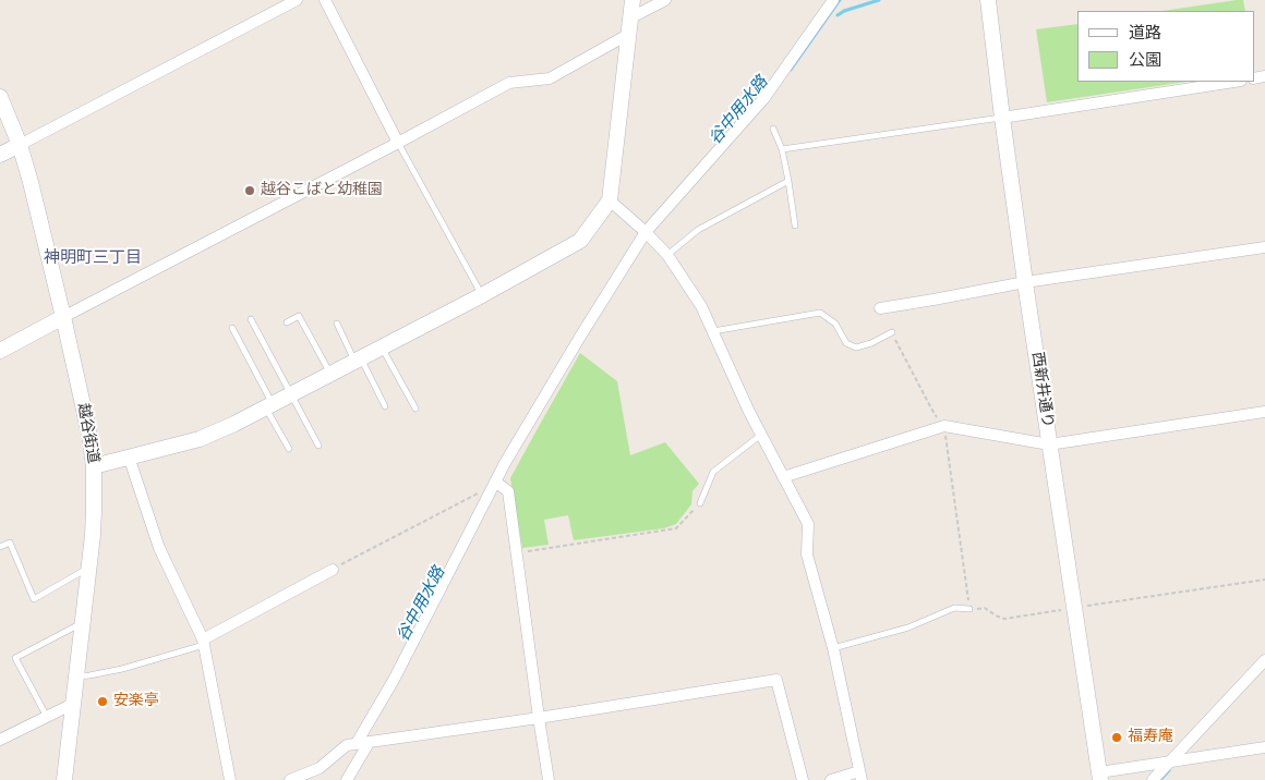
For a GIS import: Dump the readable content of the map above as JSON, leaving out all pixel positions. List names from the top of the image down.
{
  "streets": {
    "street": ["西新井通り", "越谷街道"]
  },
  "districts": ["神明町三丁目"],
  "water": ["谷中用水路"],
  "places": ["越谷こばと幼稚園", "安楽亭", "福寿庵"],
  "legend": ["道路", "公園"]
}
